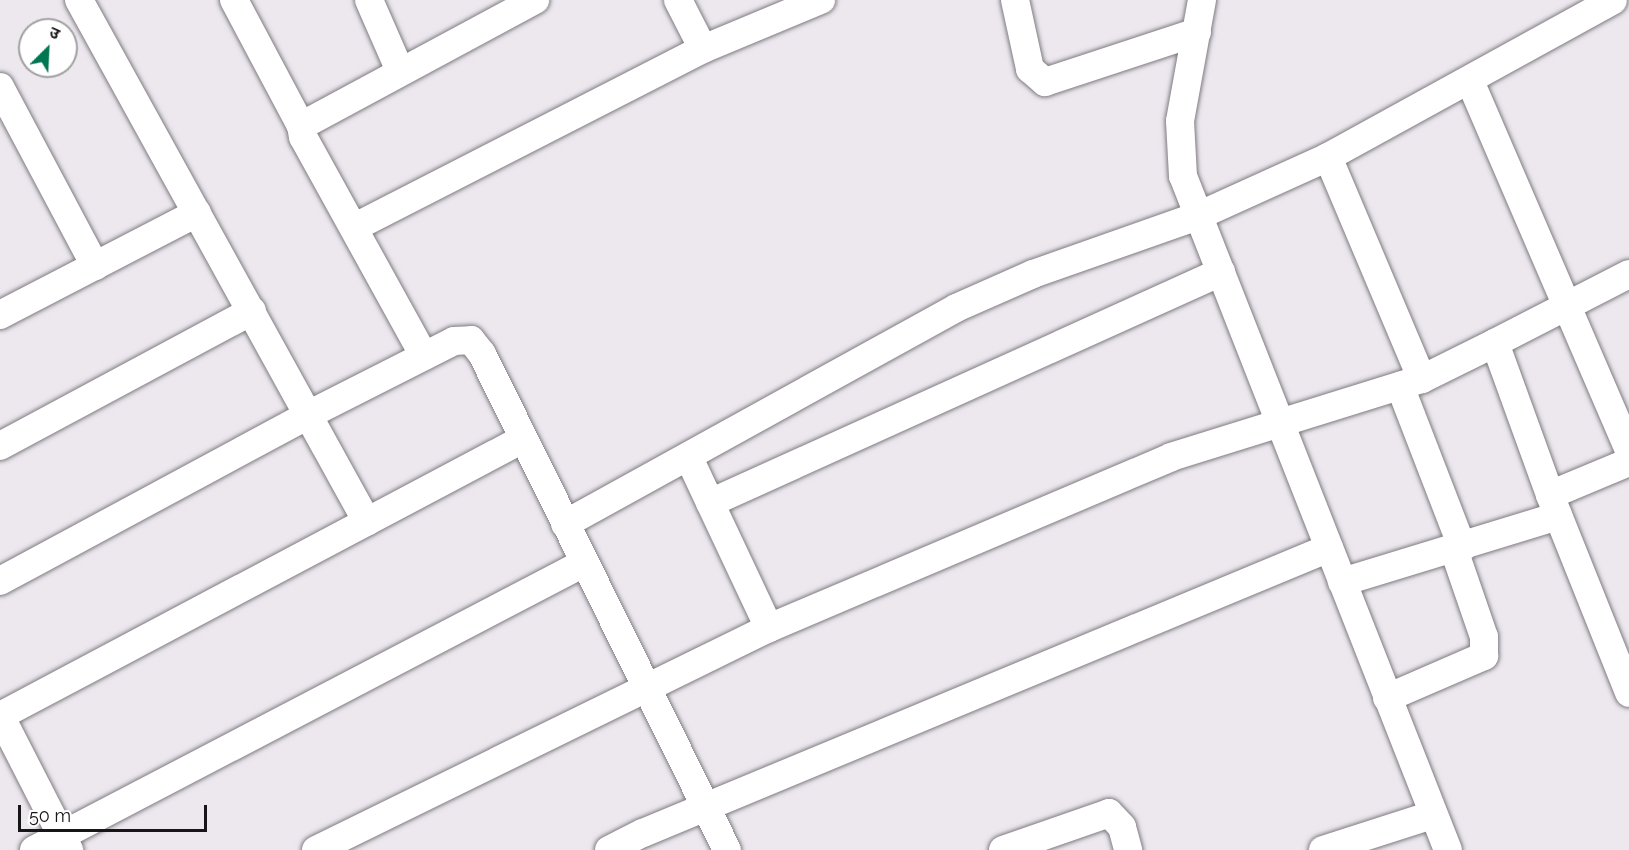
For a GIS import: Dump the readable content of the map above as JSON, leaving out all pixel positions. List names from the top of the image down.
{
  "scale_bar": "50 m",
  "north": "top right"
}
